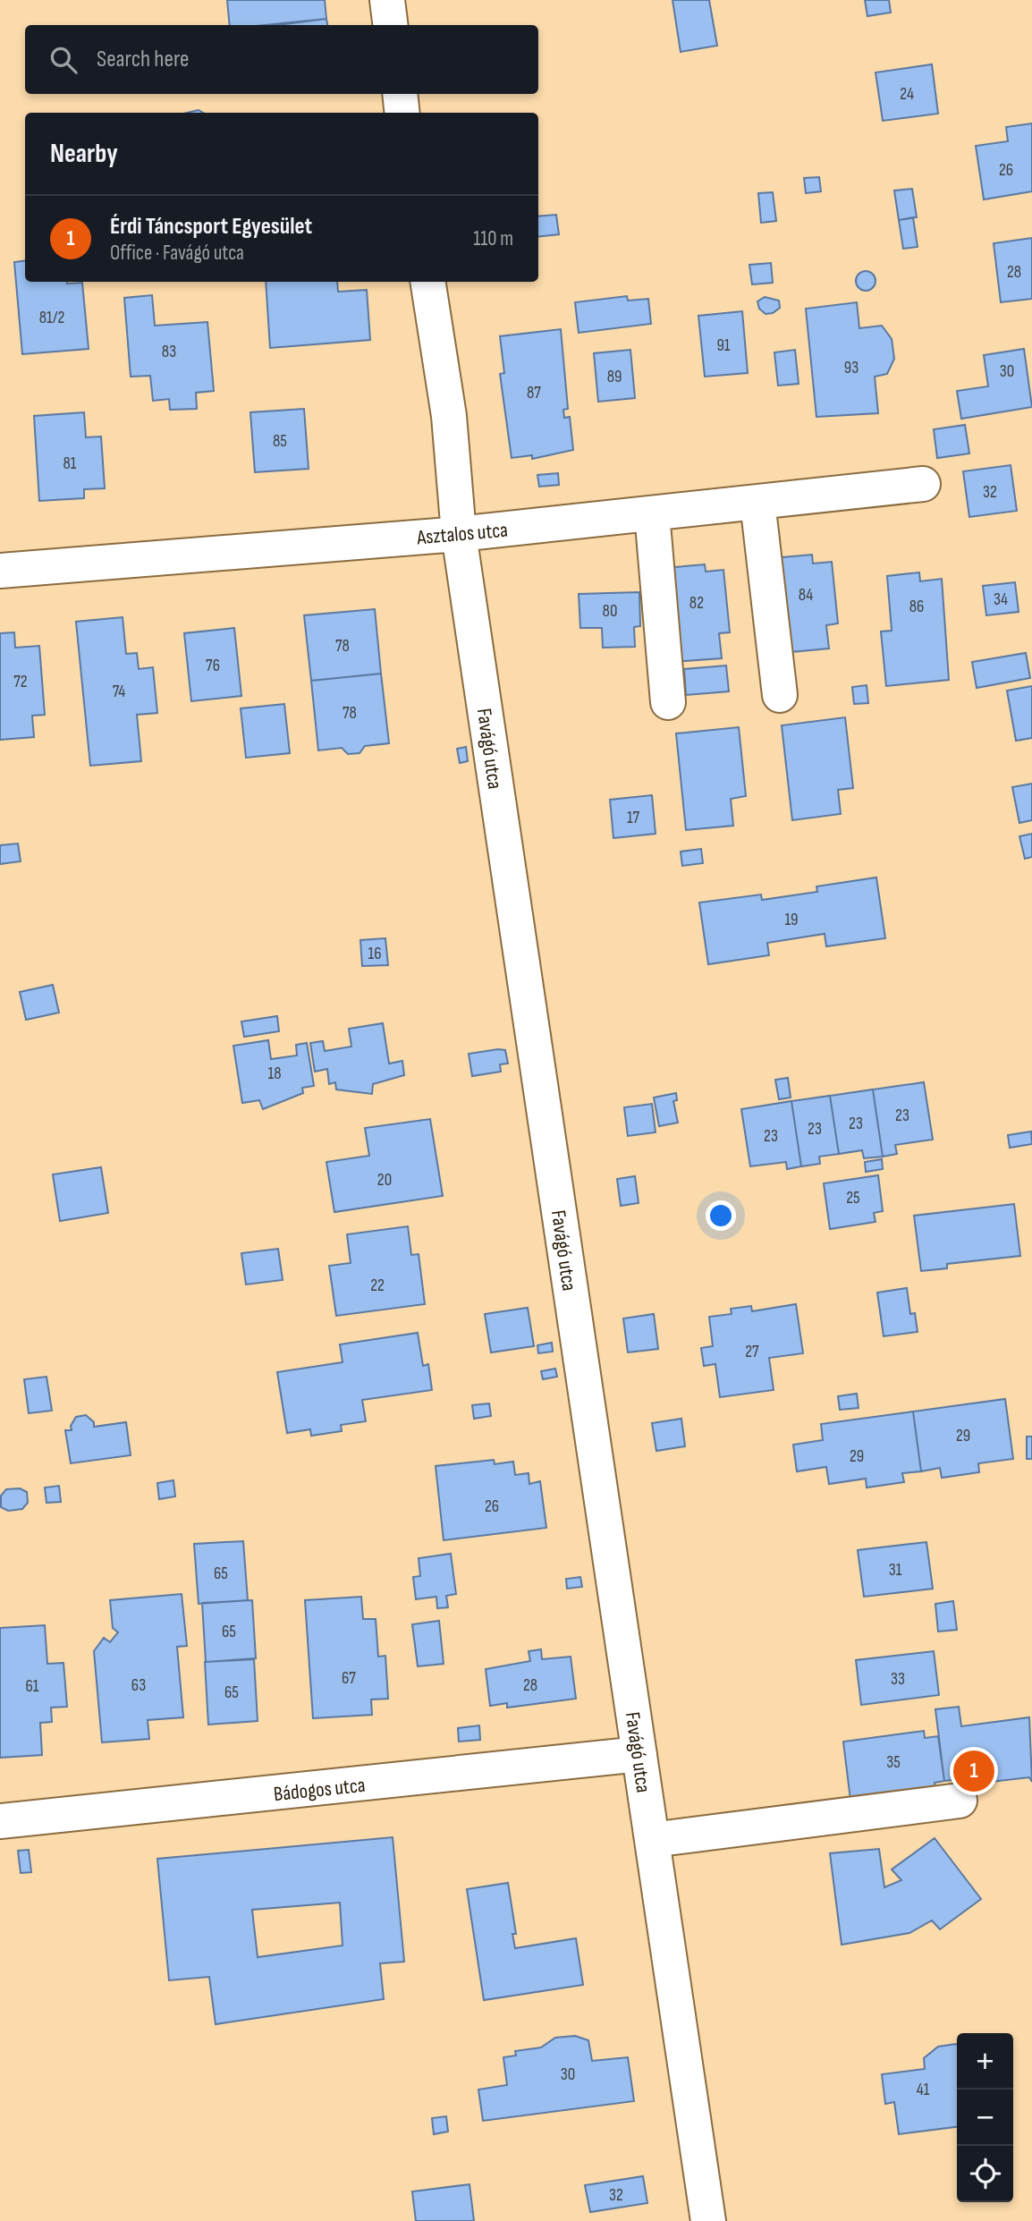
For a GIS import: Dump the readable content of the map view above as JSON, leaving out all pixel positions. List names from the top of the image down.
{
  "streets": {
    "street": ["Asztalos utca", "Favágó utca", "Bádogos utca"]
  },
  "crossings": [
    ["Asztalos utca", "Favágó utca"],
    ["Favágó utca", "Bádogos utca"]
  ],
  "house_numbers": [
    "24",
    "26",
    "28",
    "81/2",
    "91",
    "83",
    "93",
    "30",
    "89",
    "87",
    "85",
    "81",
    "32",
    "84",
    "34",
    "82",
    "86",
    "80",
    "78",
    "76",
    "72",
    "74",
    "78",
    "17",
    "19",
    "16",
    "18",
    "23",
    "23",
    "23",
    "23",
    "20",
    "25",
    "22",
    "27",
    "29",
    "29",
    "26",
    "31",
    "65",
    "65",
    "67",
    "33",
    "63",
    "28",
    "61",
    "65",
    "35",
    "30",
    "41",
    "32"
  ],
  "page": {
    "search": "Search here",
    "heading": "Nearby",
    "list": [
      {
        "mark": "1",
        "name": "Érdi Táncsport Egyesület",
        "note": "Office · Favágó utca",
        "value": "110 m"
      }
    ],
    "pins": "1",
    "map_buttons": ["+", "−"]
  }
}
